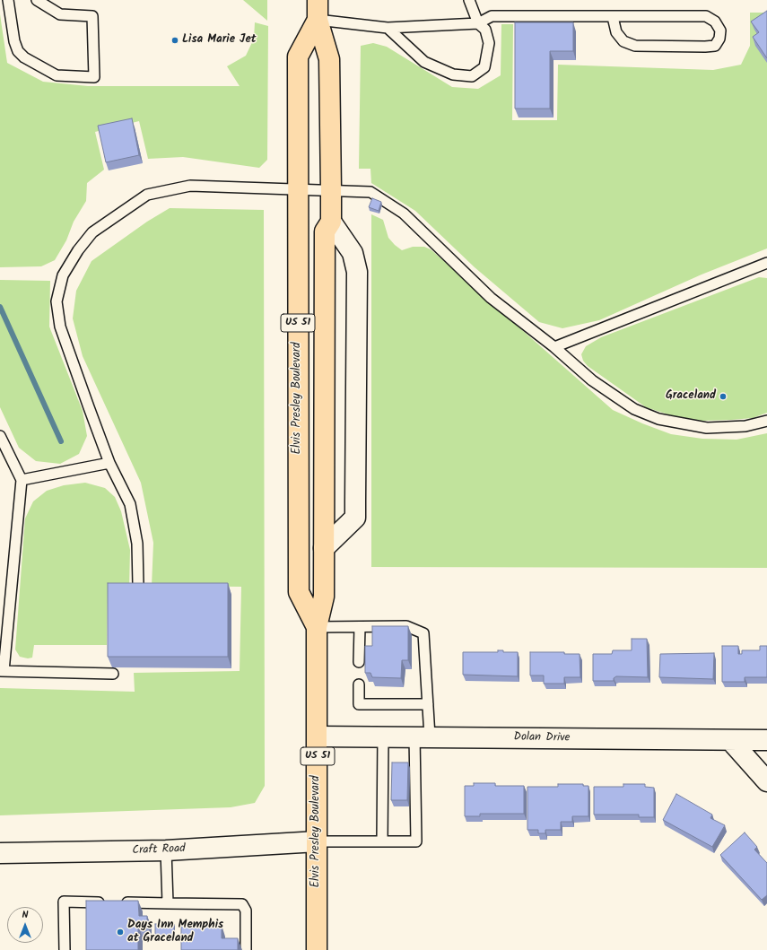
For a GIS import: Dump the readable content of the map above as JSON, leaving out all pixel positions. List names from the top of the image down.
{
  "streets": {
    "main road": ["US 51", "Elvis Presley Boulevard"],
    "street": ["Dolan Drive", "Craft Road"]
  },
  "crossings": [
    ["Elvis Presley Boulevard", "Dolan Drive"],
    ["Elvis Presley Boulevard", "Craft Road"]
  ],
  "places": ["Lisa Marie Jet", "Graceland", "Days Inn Memphis at Graceland"],
  "north": "top"
}
